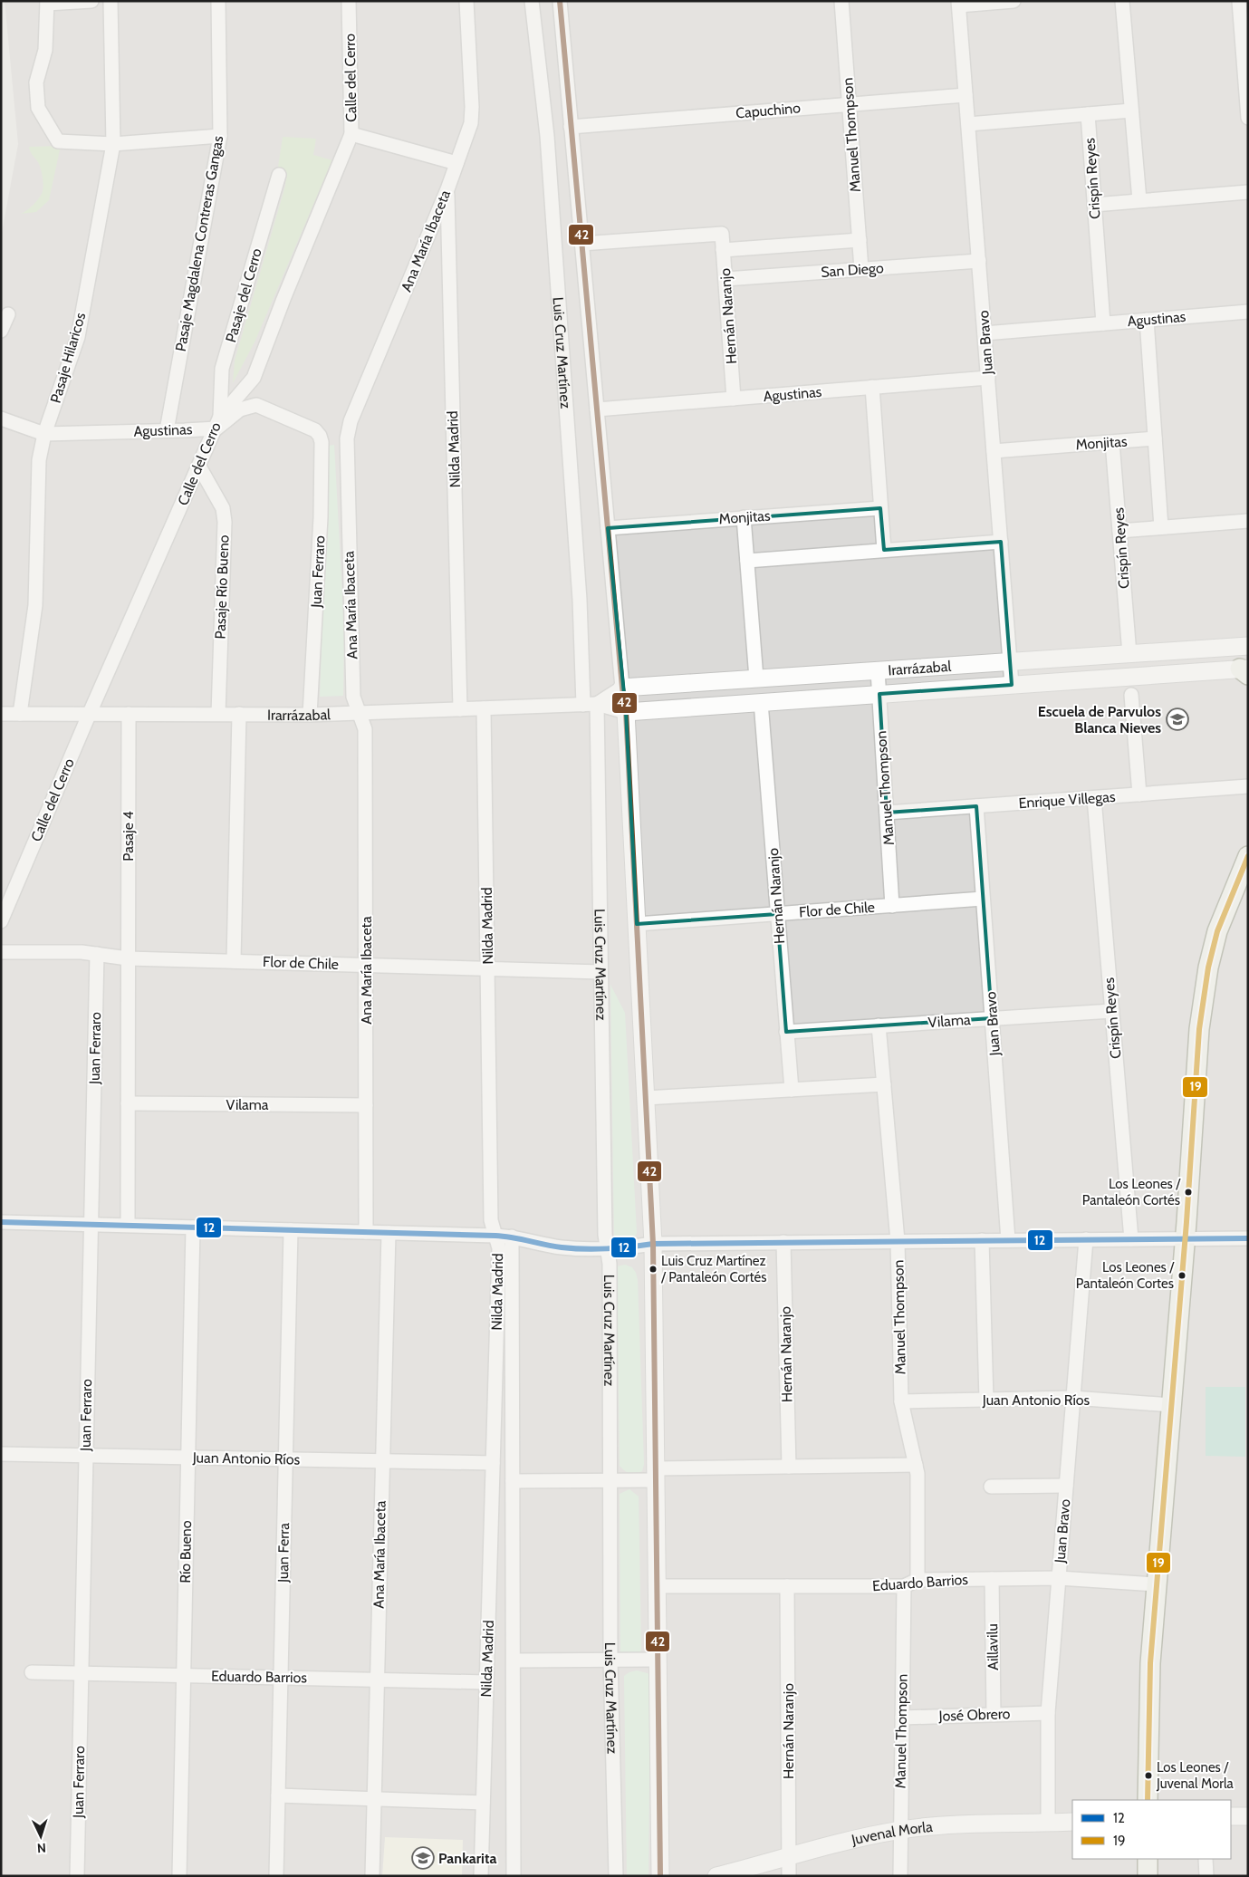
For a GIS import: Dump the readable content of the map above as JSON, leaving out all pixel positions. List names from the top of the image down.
{
  "streets": {
    "street": [
      "Calle del Cerro",
      "Capuchino",
      "Manuel Thompson",
      "Crispín Reyes",
      "Ana María Ibaceta",
      "Pasaje Magdalena Contreras Gangas",
      "San Diego",
      "Pasaje del Cerro",
      "Hernán Naranjo",
      "Agustinas",
      "Juan Bravo",
      "Luis Cruz Martínez",
      "Pasaje Hilaricos",
      "Monjitas",
      "Nilda Madrid",
      "Juan Ferraro",
      "Pasaje Río Bueno",
      "Irarrázabal",
      "Enrique Villegas",
      "Pasaje 4",
      "Flor de Chile",
      "Vilama",
      "Juan Antonio Ríos",
      "Río Bueno",
      "Juan Ferra",
      "Eduardo Barrios",
      "Aillavilu",
      "José Obrero",
      "Juvenal Morla"
    ]
  },
  "crossings": [
    ["Calle del Cerro", "Pasaje del Cerro"],
    ["Calle del Cerro", "Agustinas"],
    ["Calle del Cerro", "Juan Ferraro"],
    ["Calle del Cerro", "Pasaje Río Bueno"],
    ["Calle del Cerro", "Irarrázabal"],
    ["Capuchino", "Manuel Thompson"],
    ["Capuchino", "Juan Bravo"],
    ["Capuchino", "Luis Cruz Martínez"],
    ["Manuel Thompson", "San Diego"],
    ["Manuel Thompson", "Irarrázabal"],
    ["Manuel Thompson", "Enrique Villegas"],
    ["Manuel Thompson", "Flor de Chile"],
    ["Manuel Thompson", "Vilama"],
    ["Manuel Thompson", "Juan Antonio Ríos"],
    ["Manuel Thompson", "Eduardo Barrios"],
    ["Manuel Thompson", "José Obrero"],
    ["Manuel Thompson", "Juvenal Morla"],
    ["Crispín Reyes", "Agustinas"],
    ["Crispín Reyes", "Monjitas"],
    ["Crispín Reyes", "Irarrázabal"],
    ["Crispín Reyes", "Enrique Villegas"],
    ["Crispín Reyes", "Vilama"],
    ["Ana María Ibaceta", "Nilda Madrid"],
    ["Ana María Ibaceta", "Irarrázabal"],
    ["Ana María Ibaceta", "Flor de Chile"],
    ["Ana María Ibaceta", "Vilama"],
    ["Ana María Ibaceta", "Juan Antonio Ríos"],
    ["Ana María Ibaceta", "Eduardo Barrios"],
    ["Pasaje Magdalena Contreras Gangas", "Agustinas"],
    ["San Diego", "Hernán Naranjo"],
    ["San Diego", "Juan Bravo"],
    ["Pasaje del Cerro", "Agustinas"],
    ["Pasaje del Cerro", "Juan Ferraro"],
    ["Hernán Naranjo", "Agustinas"],
    ["Hernán Naranjo", "Luis Cruz Martínez"],
    ["Hernán Naranjo", "Irarrázabal"],
    ["Hernán Naranjo", "Flor de Chile"],
    ["Hernán Naranjo", "Vilama"],
    ["Hernán Naranjo", "Eduardo Barrios"],
    ["Hernán Naranjo", "Juvenal Morla"],
    ["Agustinas", "Juan Bravo"],
    ["Agustinas", "Luis Cruz Martínez"],
    ["Agustinas", "Pasaje Hilaricos"],
    ["Agustinas", "Juan Ferraro"],
    ["Juan Bravo", "Monjitas"],
    ["Juan Bravo", "Irarrázabal"],
    ["Juan Bravo", "Enrique Villegas"],
    ["Juan Bravo", "Flor de Chile"],
    ["Juan Bravo", "Vilama"],
    ["Juan Bravo", "Juan Antonio Ríos"],
    ["Juan Bravo", "Eduardo Barrios"],
    ["Juan Bravo", "José Obrero"],
    ["Juan Bravo", "Juvenal Morla"],
    ["Luis Cruz Martínez", "Monjitas"],
    ["Luis Cruz Martínez", "Irarrázabal"],
    ["Luis Cruz Martínez", "Flor de Chile"],
    ["Luis Cruz Martínez", "Eduardo Barrios"],
    ["Pasaje Hilaricos", "Irarrázabal"],
    ["Nilda Madrid", "Irarrázabal"],
    ["Nilda Madrid", "Flor de Chile"],
    ["Nilda Madrid", "Juan Antonio Ríos"],
    ["Nilda Madrid", "Eduardo Barrios"],
    ["Juan Ferraro", "Irarrázabal"],
    ["Juan Ferraro", "Flor de Chile"],
    ["Juan Ferraro", "Juan Antonio Ríos"],
    ["Juan Ferraro", "Eduardo Barrios"],
    ["Pasaje Río Bueno", "Irarrázabal"],
    ["Irarrázabal", "Pasaje 4"],
    ["Pasaje 4", "Flor de Chile"],
    ["Juan Antonio Ríos", "Río Bueno"],
    ["Juan Antonio Ríos", "Juan Ferra"],
    ["Río Bueno", "Eduardo Barrios"],
    ["Juan Ferra", "Eduardo Barrios"],
    ["Eduardo Barrios", "Aillavilu"],
    ["Aillavilu", "José Obrero"]
  ],
  "places": {
    "school or university": ["Escuela de Parvulos Blanca Nieves", "Pankarita"],
    "other": [
      "Los Leones / Pantaleón Cortés",
      "Luis Cruz Martínez / Pantaleón Cortés",
      "Los Leones / Pantaleón Cortes",
      "Los Leones / Juvenal Morla"
    ]
  },
  "lines": ["transit line 42", "transit line 19", "transit line 12"],
  "legend": ["12", "19"],
  "north": "bottom"
}
